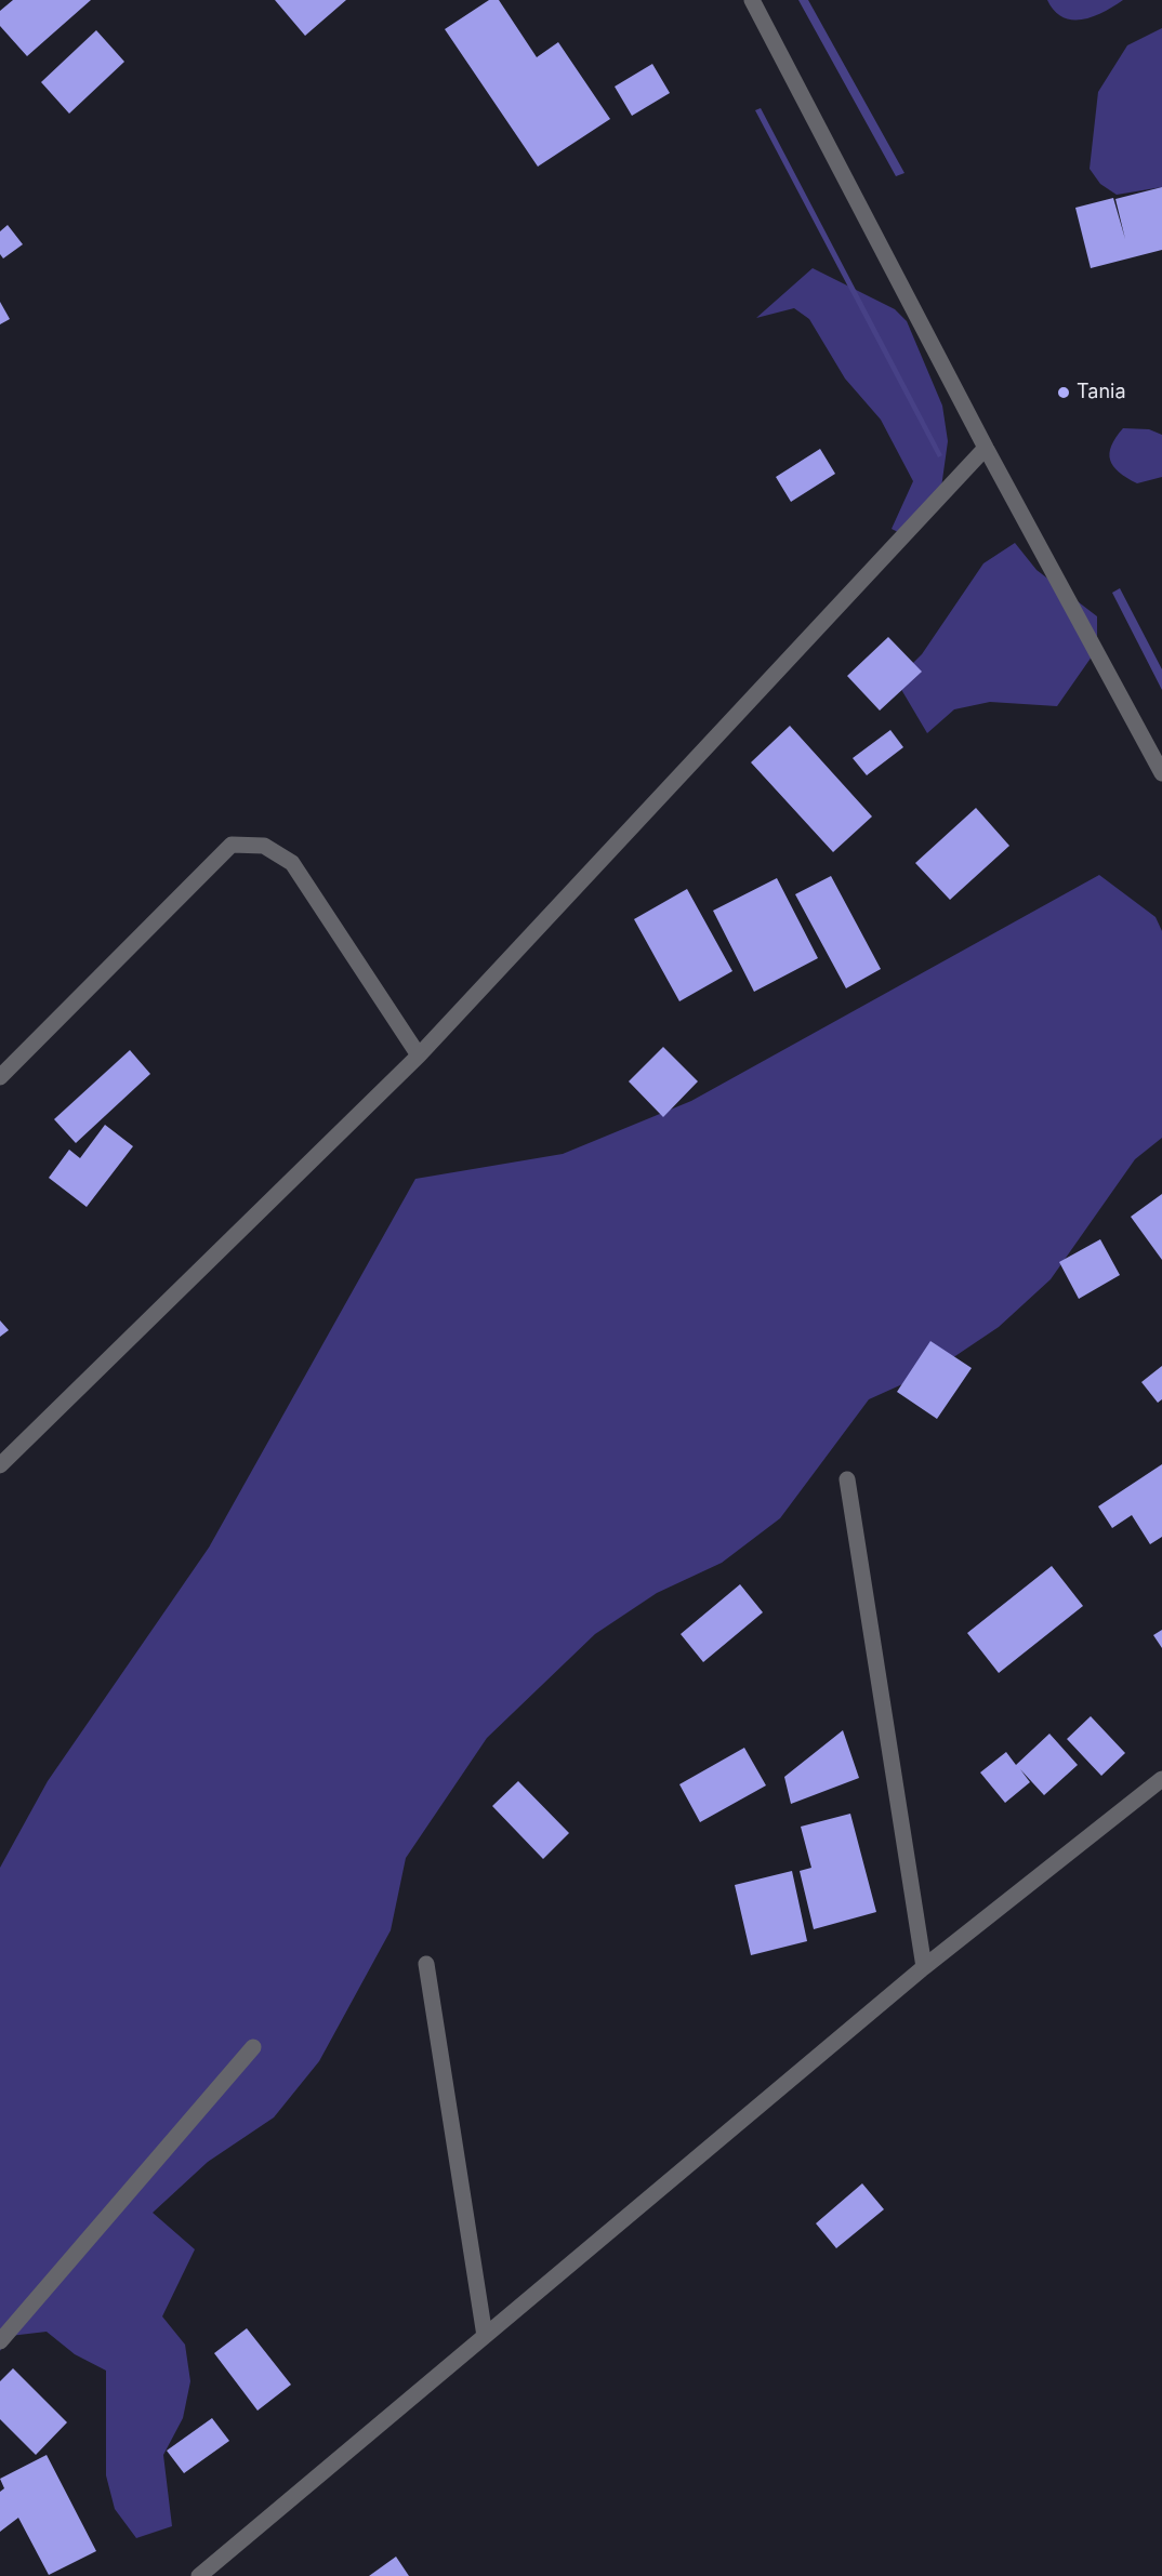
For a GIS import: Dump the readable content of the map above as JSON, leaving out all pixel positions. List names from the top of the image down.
{
  "places": ["Tania"]
}
